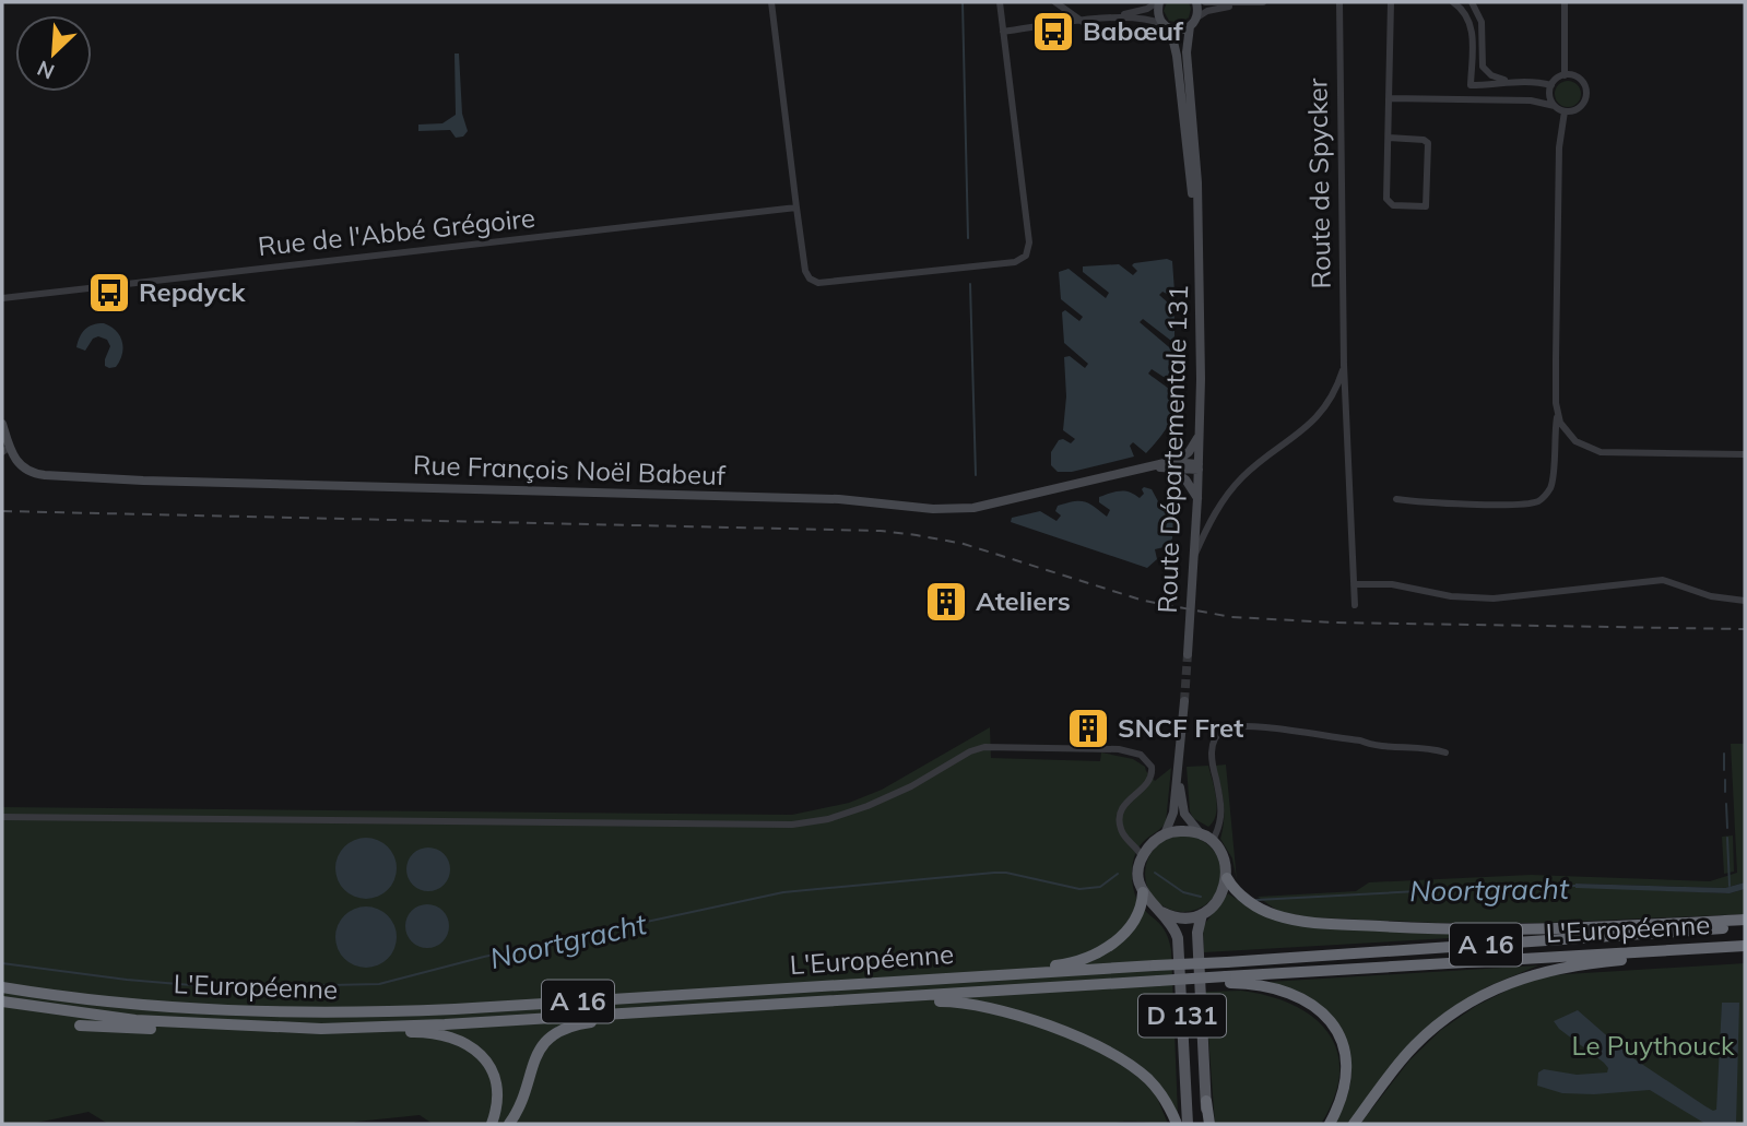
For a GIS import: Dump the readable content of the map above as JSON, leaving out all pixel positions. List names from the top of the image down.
{
  "streets": {
    "highway": ["L'Européenne", "A 16"],
    "main road": ["D 131"],
    "street": [
      "Route de Spycker",
      "Rue de l'Abbé Grégoire",
      "Route Départementale 131",
      "Rue François Noël Babeuf"
    ]
  },
  "crossings": [
    ["Route de Spycker", "Route Départementale 131"],
    ["Route Départementale 131", "Rue François Noël Babeuf"]
  ],
  "water": ["Noortgracht"],
  "parks": ["Le Puythouck"],
  "places": {
    "bus stop": ["Babœuf", "Repdyck"],
    "building": ["Ateliers", "SNCF Fret"]
  },
  "north": "bottom left"
}
